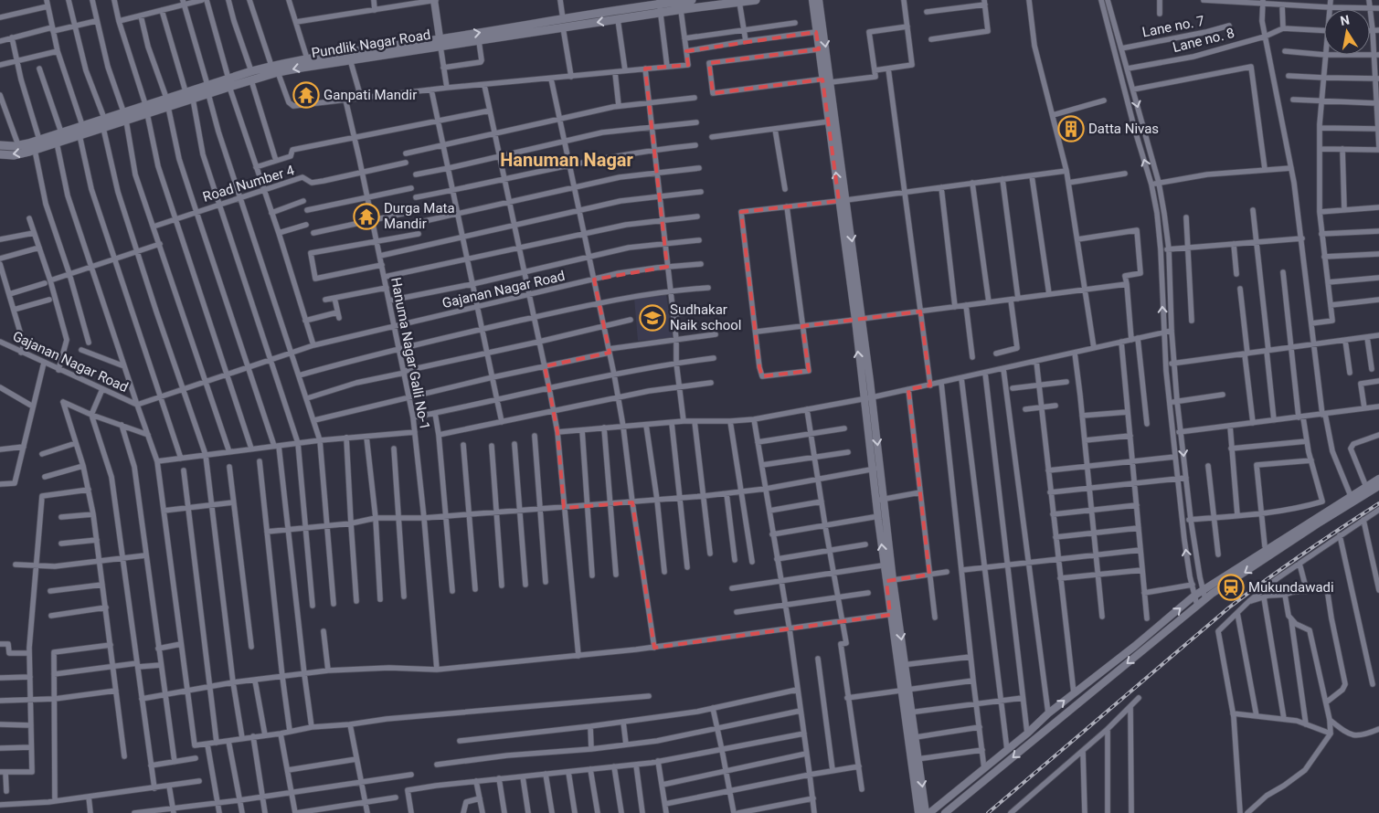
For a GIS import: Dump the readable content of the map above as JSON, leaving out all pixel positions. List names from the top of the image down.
{
  "streets": {
    "main road": ["Pundlik Nagar Road"],
    "street": [
      "Lane no. 7",
      "Lane no. 8",
      "Road Number 4",
      "Gajanan Nagar Road",
      "Hanuma Nagar Galli No-1"
    ]
  },
  "crossings": [
    ["Road Number 4", "Hanuma Nagar Galli No-1"],
    ["Gajanan Nagar Road", "Hanuma Nagar Galli No-1"]
  ],
  "districts": ["Hanuman Nagar"],
  "places": {
    "temple": ["Ganpati Mandir", "Durga Mata Mandir"],
    "building": ["Datta Nivas"],
    "school or university": ["Sudhakar Naik school"],
    "station": ["Mukundawadi"]
  },
  "north": "top"
}
